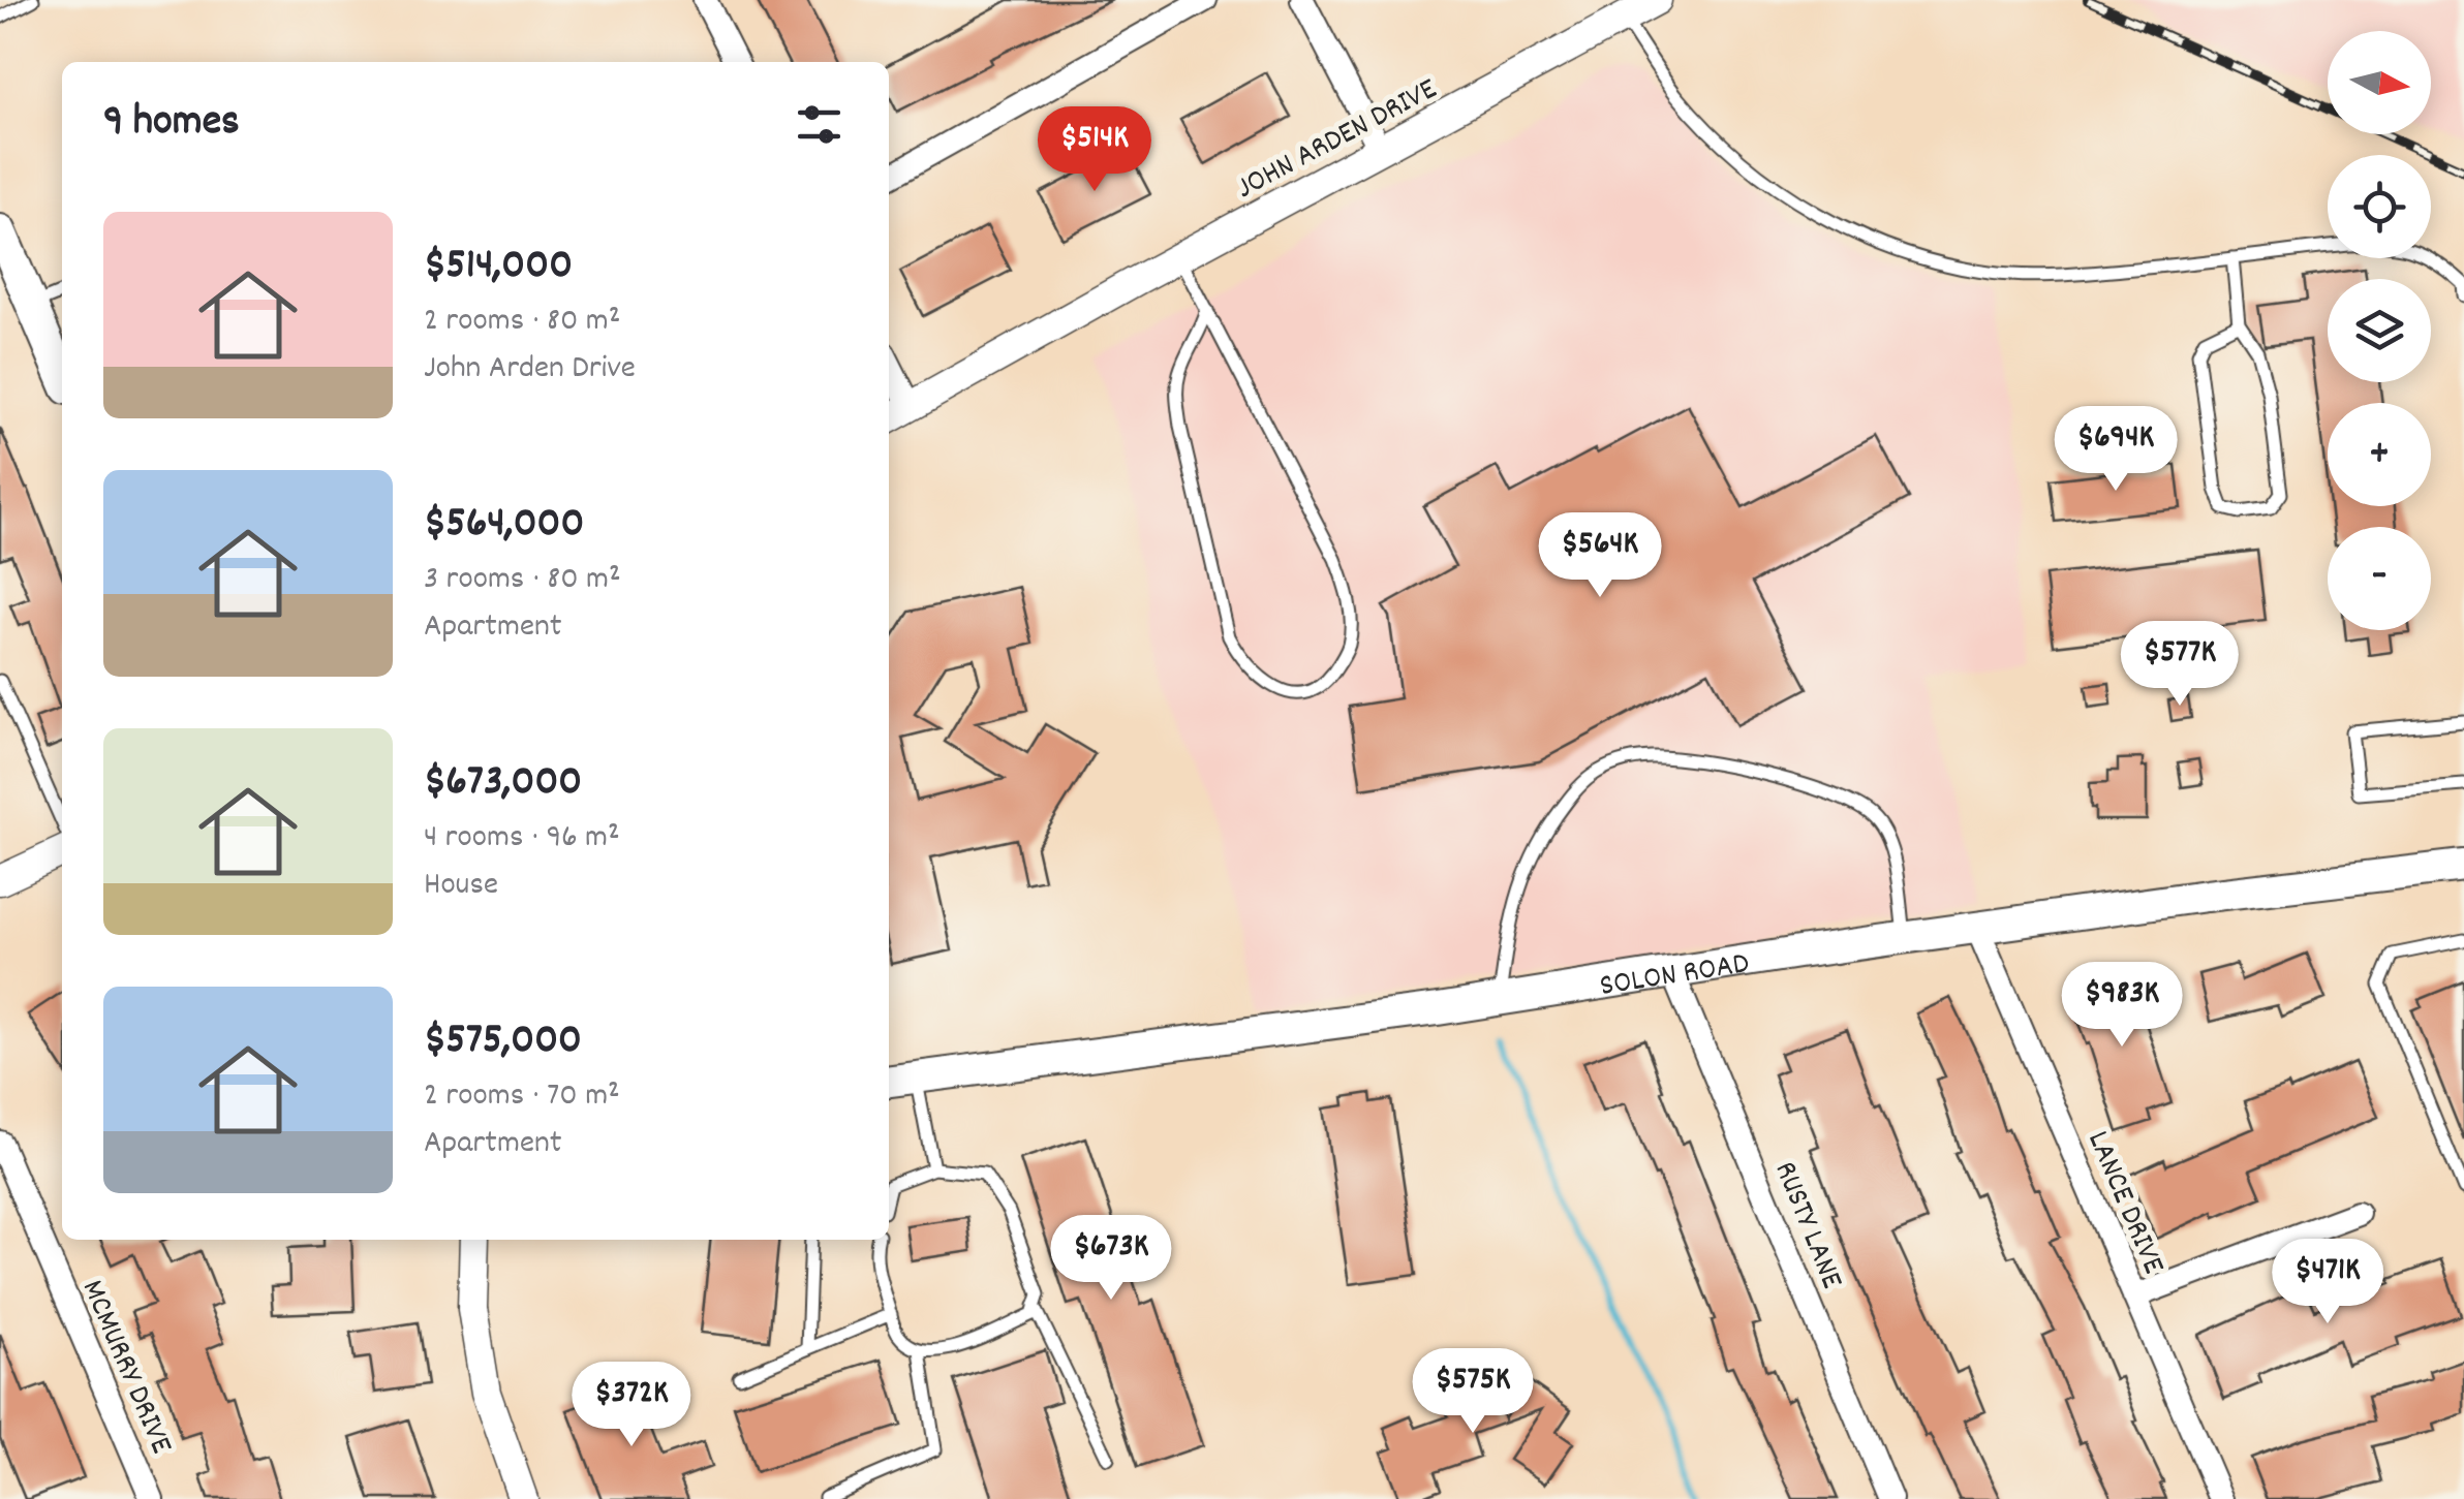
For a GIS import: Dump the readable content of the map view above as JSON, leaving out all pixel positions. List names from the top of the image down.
{
  "streets": {
    "main road": ["SOLON ROAD"],
    "street": [
      "JOHN ARDEN DRIVE",
      "LANCE DRIVE",
      "RUSTY LANE",
      "MCMURRY DRIVE"
    ]
  },
  "crossings": [
    ["SOLON ROAD", "LANCE DRIVE"],
    ["SOLON ROAD", "RUSTY LANE"]
  ],
  "north": "right",
  "page": {
    "map_buttons": ["+", "−"],
    "heading": "9 homes",
    "price": [
      "$514K",
      "$694K",
      "$564K",
      "$577K",
      "$983K",
      "$673K",
      "$471K",
      "$575K",
      "$372K"
    ],
    "list": [
      {
        "name": "$514,000",
        "note": "2 rooms · 80 m² · John Arden Drive"
      },
      {
        "name": "$564,000",
        "note": "3 rooms · 80 m² · Apartment"
      },
      {
        "name": "$673,000",
        "note": "4 rooms · 96 m² · House"
      },
      {
        "name": "$575,000",
        "note": "2 rooms · 70 m² · Apartment"
      }
    ]
  }
}
